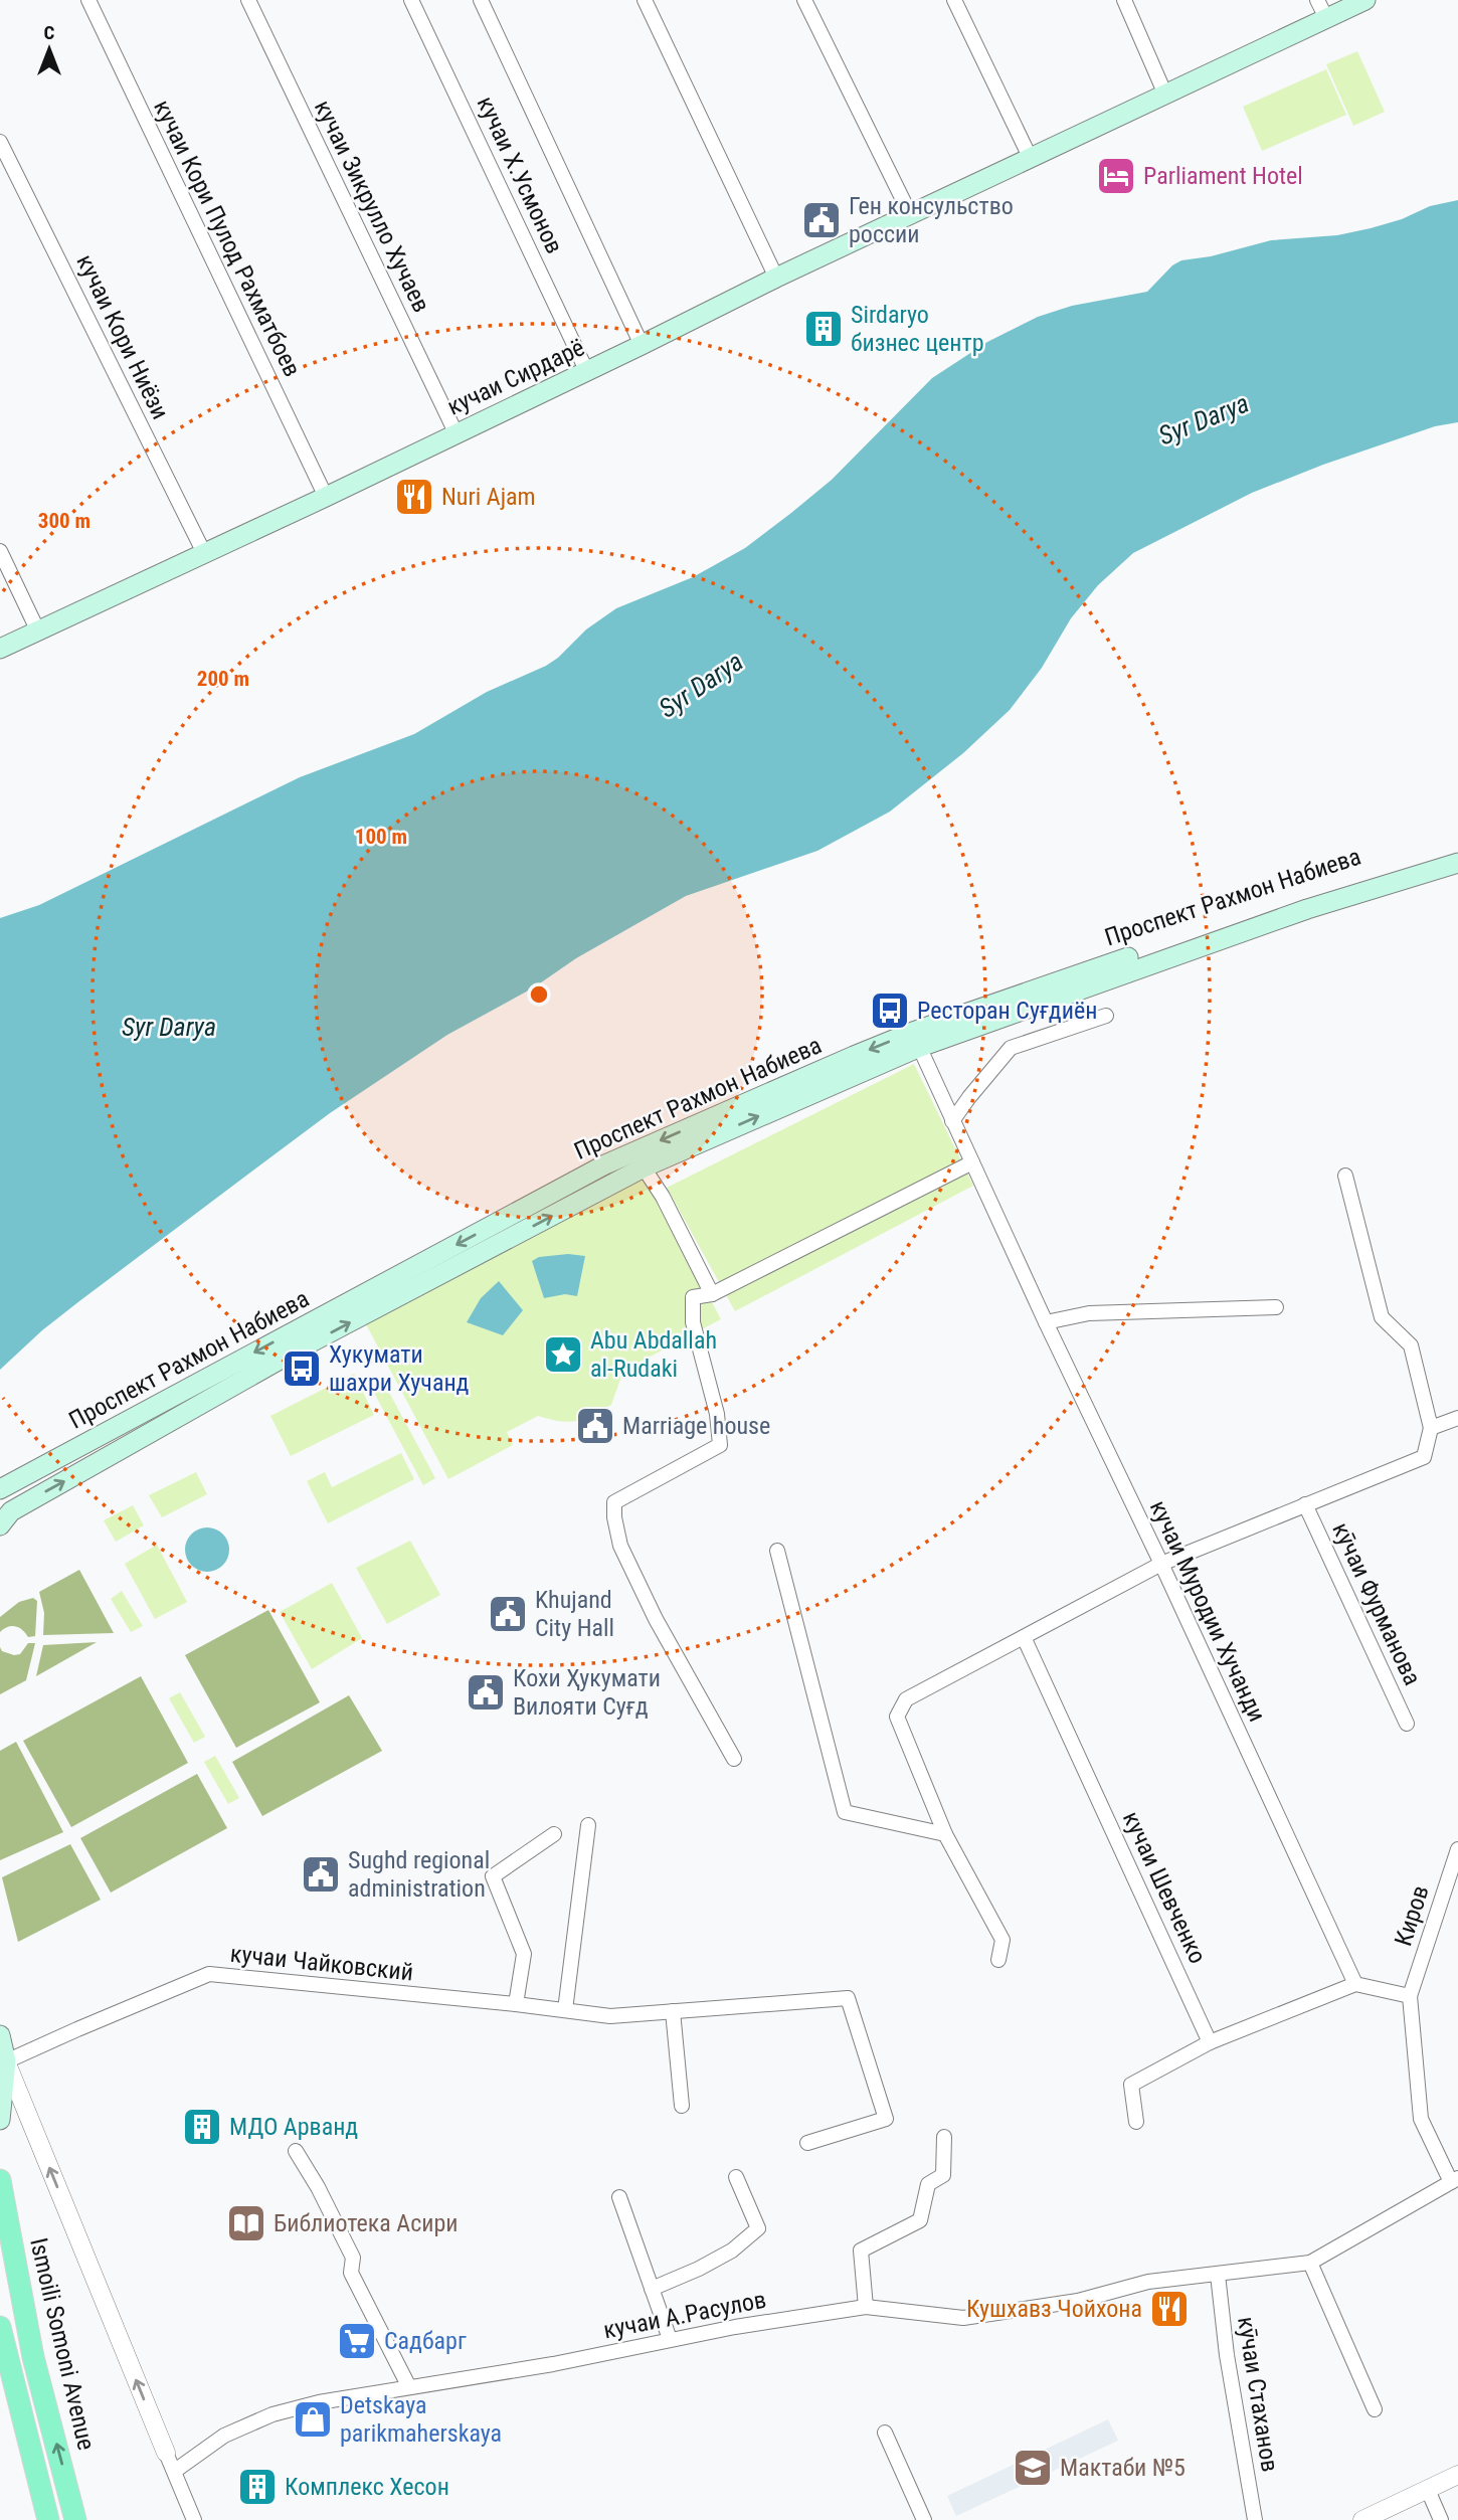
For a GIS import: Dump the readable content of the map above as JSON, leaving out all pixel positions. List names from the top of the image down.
{
  "streets": {
    "main road": ["кучаи Сирдарё", "Проспект Рахмон Набиева", "Ismoili Somoni Avenue"],
    "street": [
      "кучаи Х.Усмонов",
      "кучаи Зикрулло Хучаев",
      "кучаи Кори Пулод Рахматбоев",
      "кучаи Кори Ниёзи",
      "кӯчаи Фурманова",
      "кучаи Муродии Хучанди",
      "кучаи Шевченко",
      "Киров",
      "кучаи Чайковский",
      "кучаи А.Расулов",
      "кӯчаи Стаханов"
    ]
  },
  "crossings": [
    ["кучаи Х.Усмонов", "кучаи Сирдарё"],
    ["кучаи Зикрулло Хучаев", "кучаи Сирдарё"],
    ["кучаи Кори Пулод Рахматбоев", "кучаи Сирдарё"],
    ["кучаи Кори Ниёзи", "кучаи Сирдарё"],
    ["Проспект Рахмон Набиева", "кучаи Муродии Хучанди"],
    ["кучаи А.Расулов", "кӯчаи Стаханов"]
  ],
  "water": ["Syr Darya"],
  "places": {
    "hotel": ["Parliament Hotel"],
    "public building": [
      "Ген консульство россии",
      "Marriage house",
      "Khujand City Hall",
      "Кохи Ҳукумати Вилояти Суғд",
      "Sughd regional administration"
    ],
    "building": ["Sirdaryo бизнес центр", "МДО Арванд", "Комплекс Хесон"],
    "restaurant": ["Nuri Ajam", "Кушхавз Чойхона"],
    "bus stop": ["Ресторан Суғдиён", "Хукумати шахри Хучанд"],
    "place": ["Abu Abdallah al-Rudaki"],
    "library": ["Библиотека Асири"],
    "supermarket": ["Садбарг"],
    "shop": ["Detskaya parikmaherskaya"],
    "school or university": ["Мактаби №5"]
  },
  "north": "top",
  "rings": ["300 m", "200 m", "100 m"]
}
